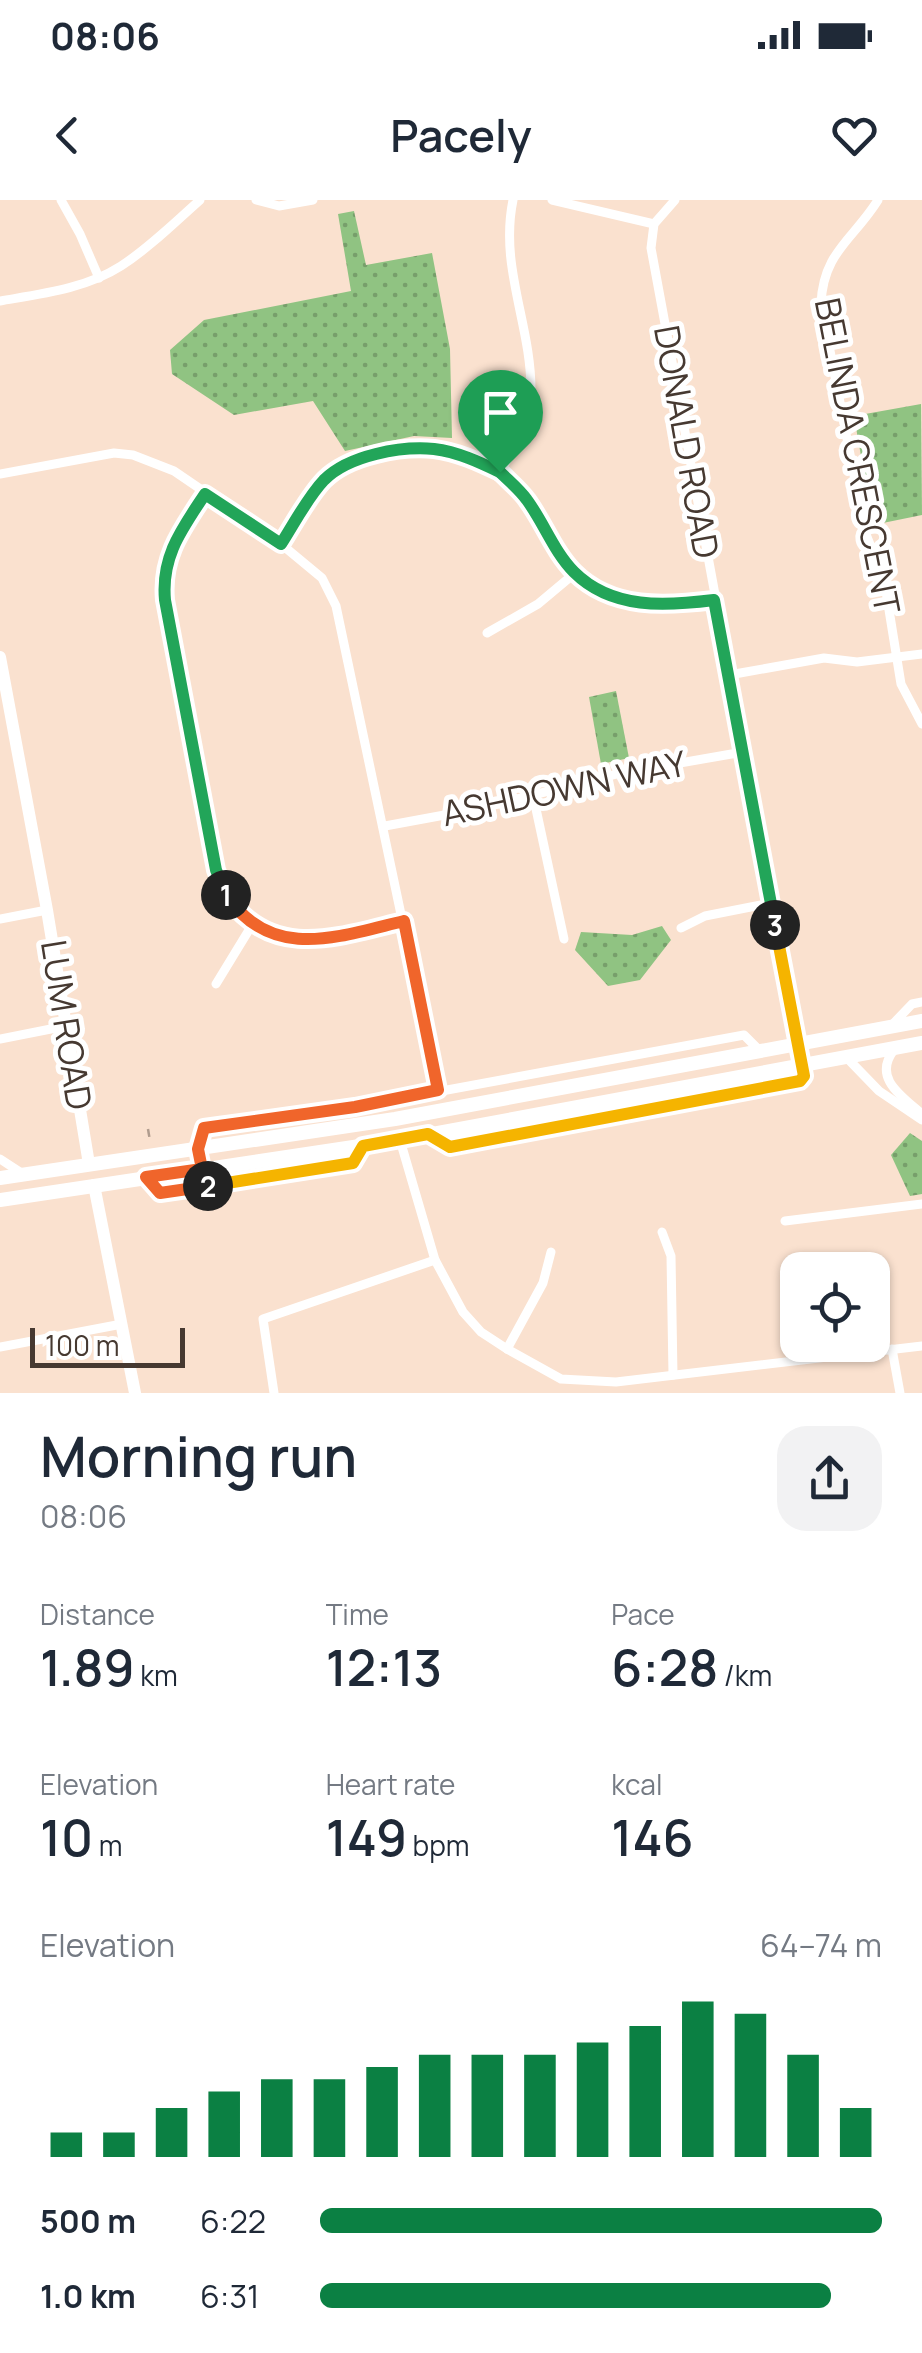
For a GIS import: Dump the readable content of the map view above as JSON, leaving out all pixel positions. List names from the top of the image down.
{
  "streets": {
    "main road": ["LUM ROAD"],
    "street": ["DONALD ROAD", "BELINDA CRESCENT", "ASHDOWN WAY"]
  },
  "crossings": [
    ["DONALD ROAD", "ASHDOWN WAY"]
  ],
  "scale_bar": "100 m",
  "page": {
    "status": "08:06",
    "header": "Pacely",
    "pins": ["1", "3", "2"],
    "scale": "100 m",
    "heading": ["Morning run", "08:06"],
    "stats": [
      ["Distance", "1.89 km"],
      ["Time", "12:13"],
      ["Pace", "6:28 /km"],
      ["Elevation", "10 m"],
      ["Heart rate", "149 bpm"],
      ["kcal", "146"]
    ],
    "chart": ["Elevation", "64–74 m"],
    "list": [
      {
        "name": "500 m",
        "note": "6:22"
      },
      {
        "name": "1.0 km",
        "note": "6:31"
      }
    ]
  }
}
